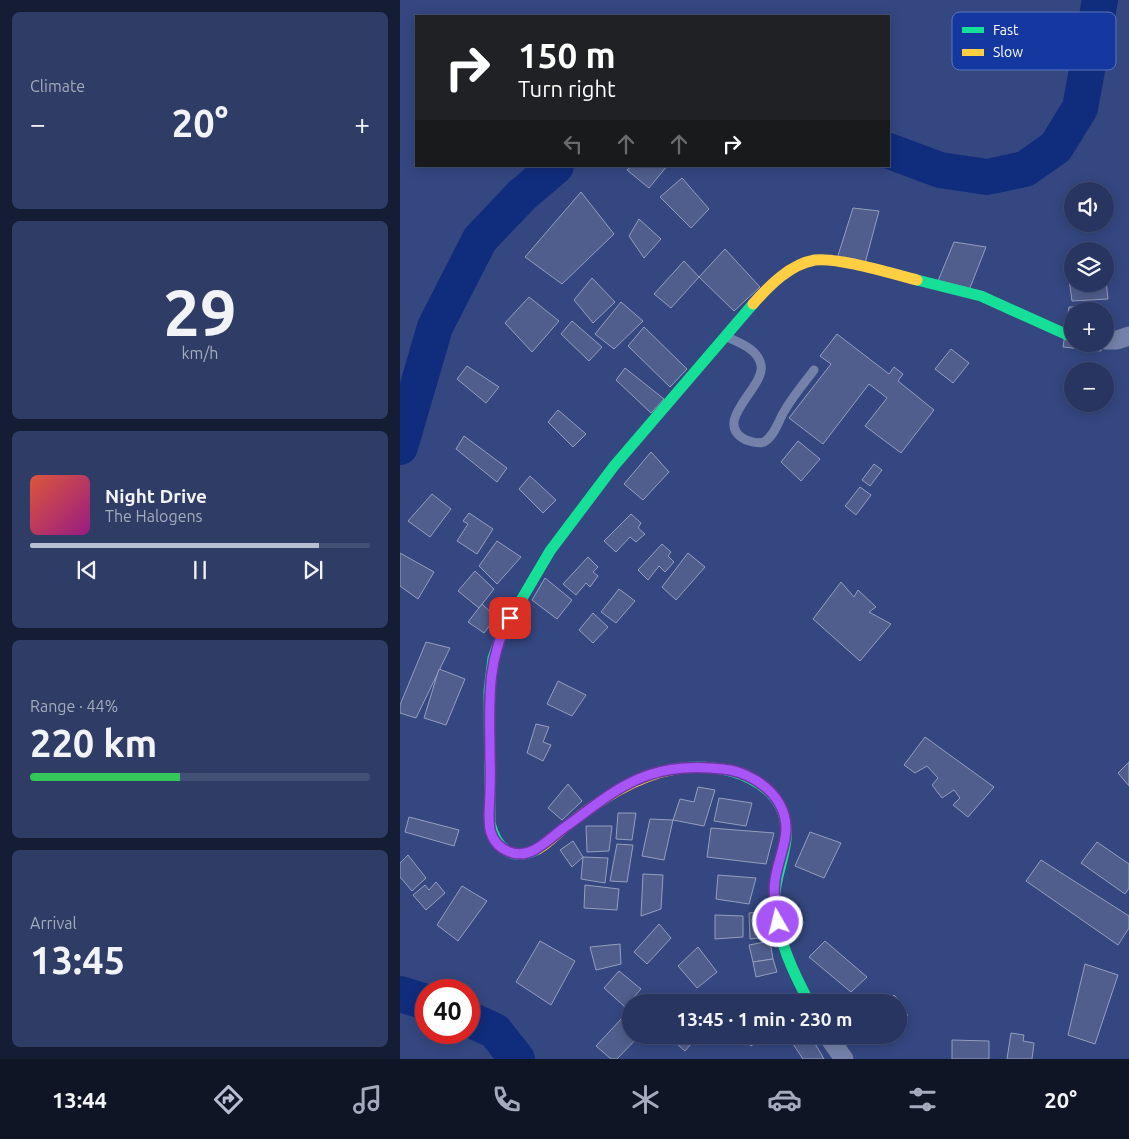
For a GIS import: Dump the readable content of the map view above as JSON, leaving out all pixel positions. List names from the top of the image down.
{
  "legend": ["Fast", "Slow"],
  "page": {
    "tile": [
      "Climate",
      ["29", "km/h"],
      ["Range · 44%", "220 km"],
      ["Arrival", "13:45"]
    ],
    "turn": ["150 m", "Turn right"],
    "heat": ["−", "20°", "+"],
    "map_buttons": ["+", "−"],
    "song": ["Night Drive", "The Halogens"],
    "limit": "40",
    "trip": "13:45 · 1 min · 230 m",
    "tabs": ["13:44", "20°"]
  }
}
